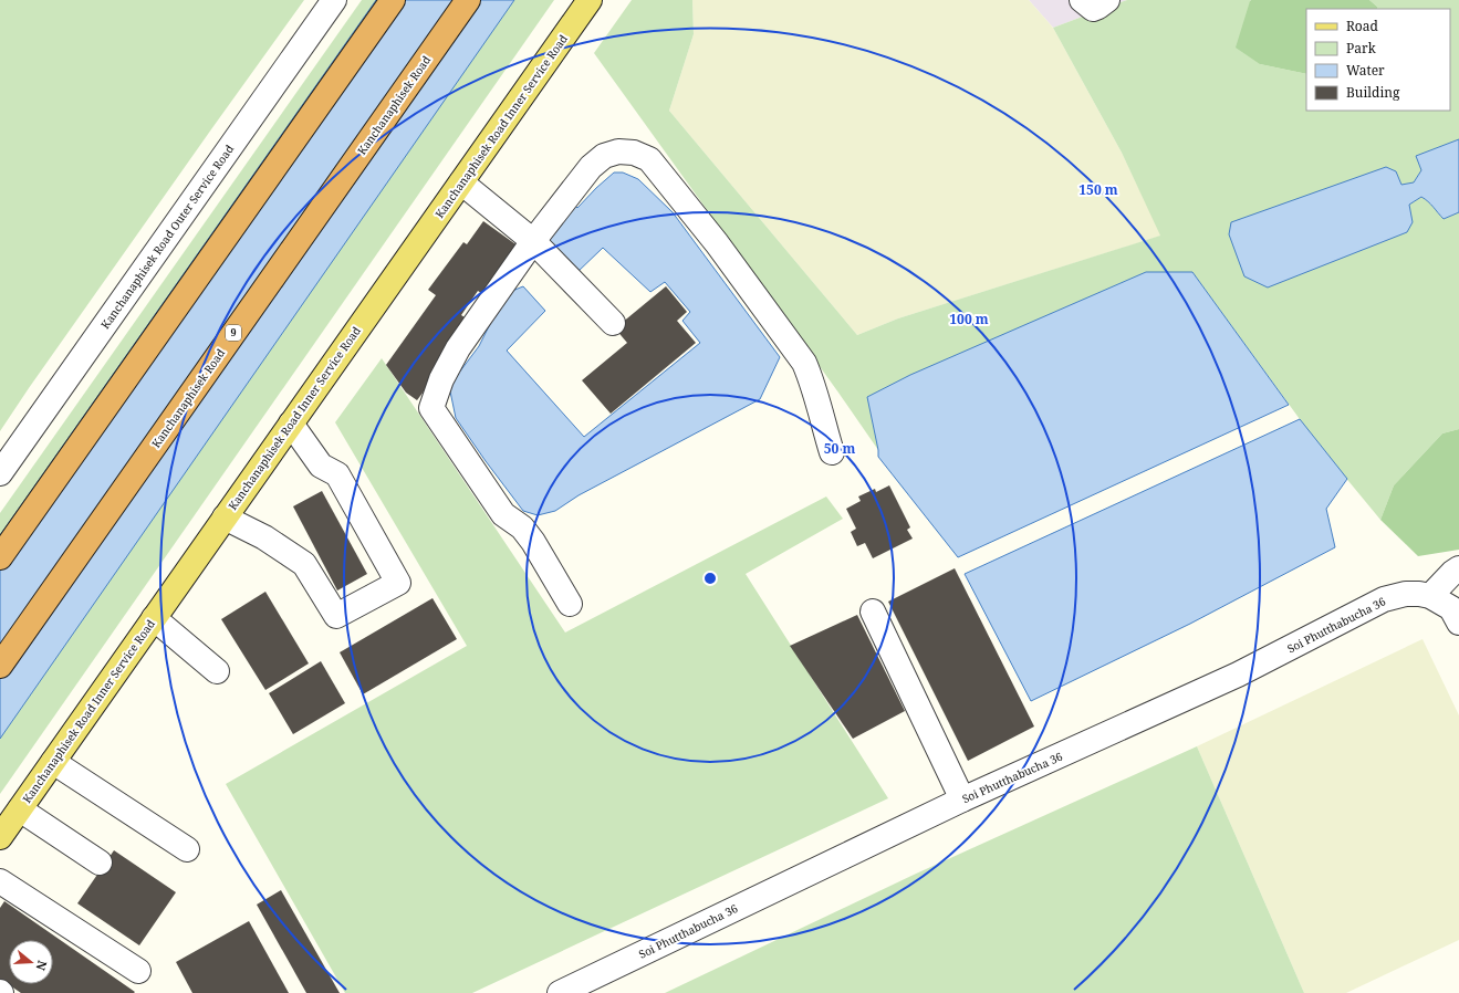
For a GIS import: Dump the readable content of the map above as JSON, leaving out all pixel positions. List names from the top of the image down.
{
  "streets": {
    "highway": ["Kanchanaphisek Road", "9"],
    "main road": ["Kanchanaphisek Road Inner Service Road"],
    "street": ["Kanchanaphisek Road Outer Service Road", "Soi Phutthabucha 36"]
  },
  "legend": [
    "Road",
    "Park",
    "Water",
    "Building"
  ],
  "north": "right",
  "rings": ["150 m", "100 m", "50 m"]
}
